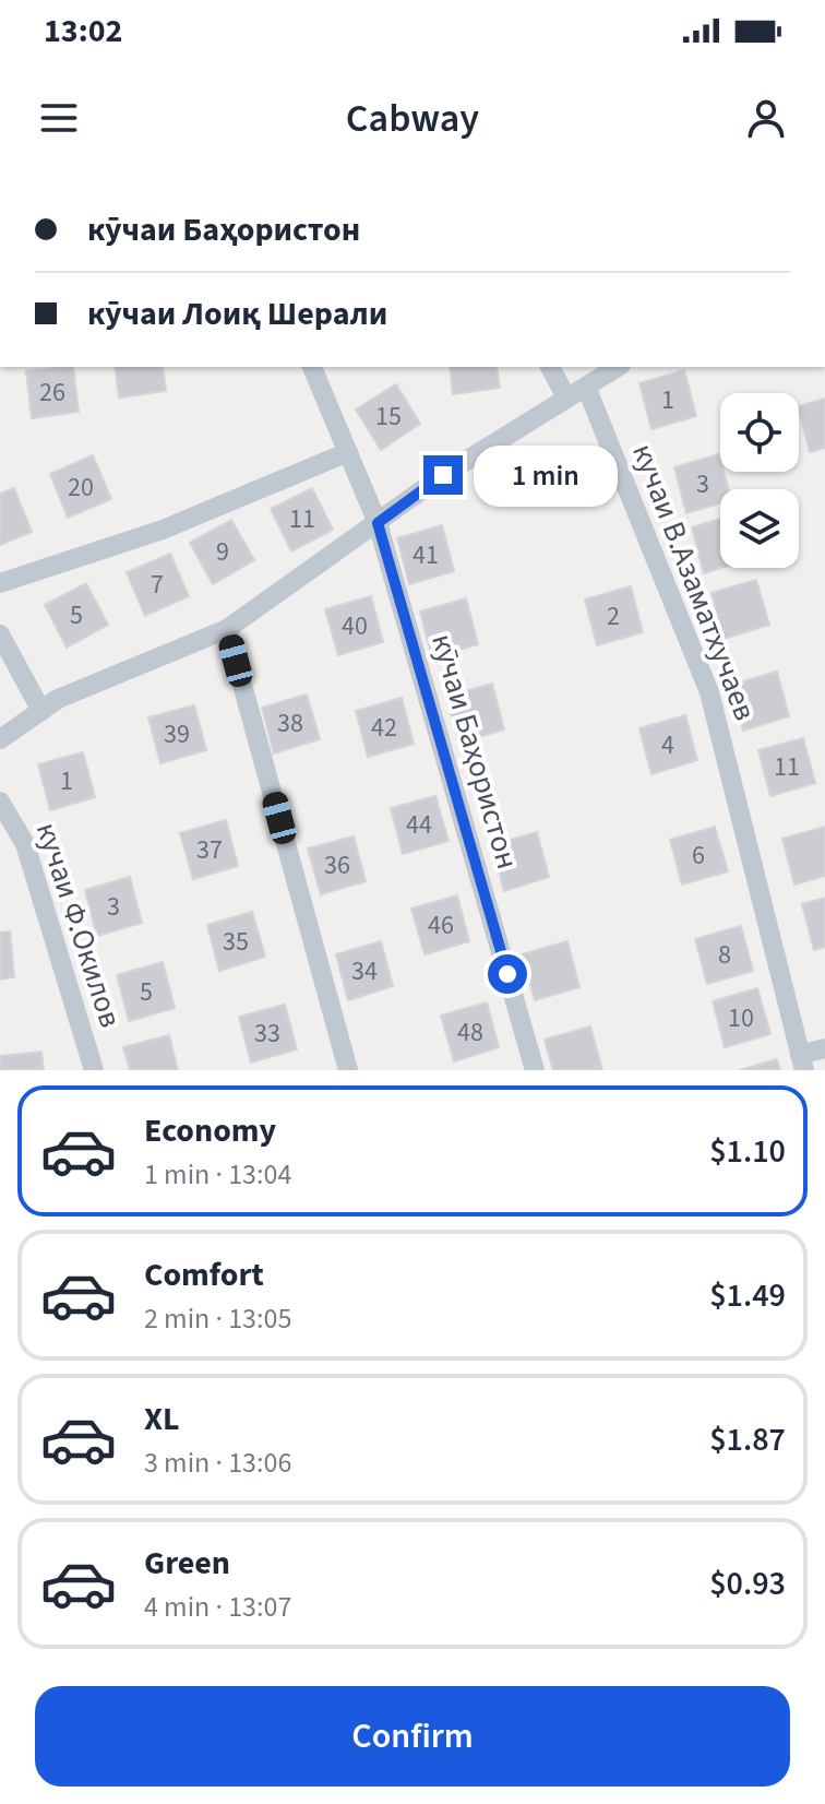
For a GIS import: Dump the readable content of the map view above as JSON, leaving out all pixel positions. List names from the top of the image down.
{
  "streets": {
    "street": ["кучаи В.Азаматхучаев", "кӯчаи Баҳористон", "кучаи Ф.Окилов"]
  },
  "house_numbers": [
    "26",
    "1",
    "15",
    "3",
    "20",
    "11",
    "9",
    "41",
    "7",
    "5",
    "2",
    "40",
    "38",
    "42",
    "39",
    "4",
    "11",
    "1",
    "44",
    "37",
    "6",
    "36",
    "3",
    "46",
    "35",
    "8",
    "34",
    "5",
    "10",
    "48",
    "33"
  ],
  "page": {
    "status": "13:02",
    "header": "Cabway",
    "banner": ["кӯчаи Баҳористон", "кӯчаи Лоиқ Шерали"],
    "bubble": "1 min",
    "list": [
      {
        "name": "Economy",
        "note": "1 min · 13:04",
        "value": "$1.10"
      },
      {
        "name": "Comfort",
        "note": "2 min · 13:05",
        "value": "$1.49"
      },
      {
        "name": "XL",
        "note": "3 min · 13:06",
        "value": "$1.87"
      },
      {
        "name": "Green",
        "note": "4 min · 13:07",
        "value": "$0.93"
      }
    ],
    "buttons": "Confirm"
  }
}
